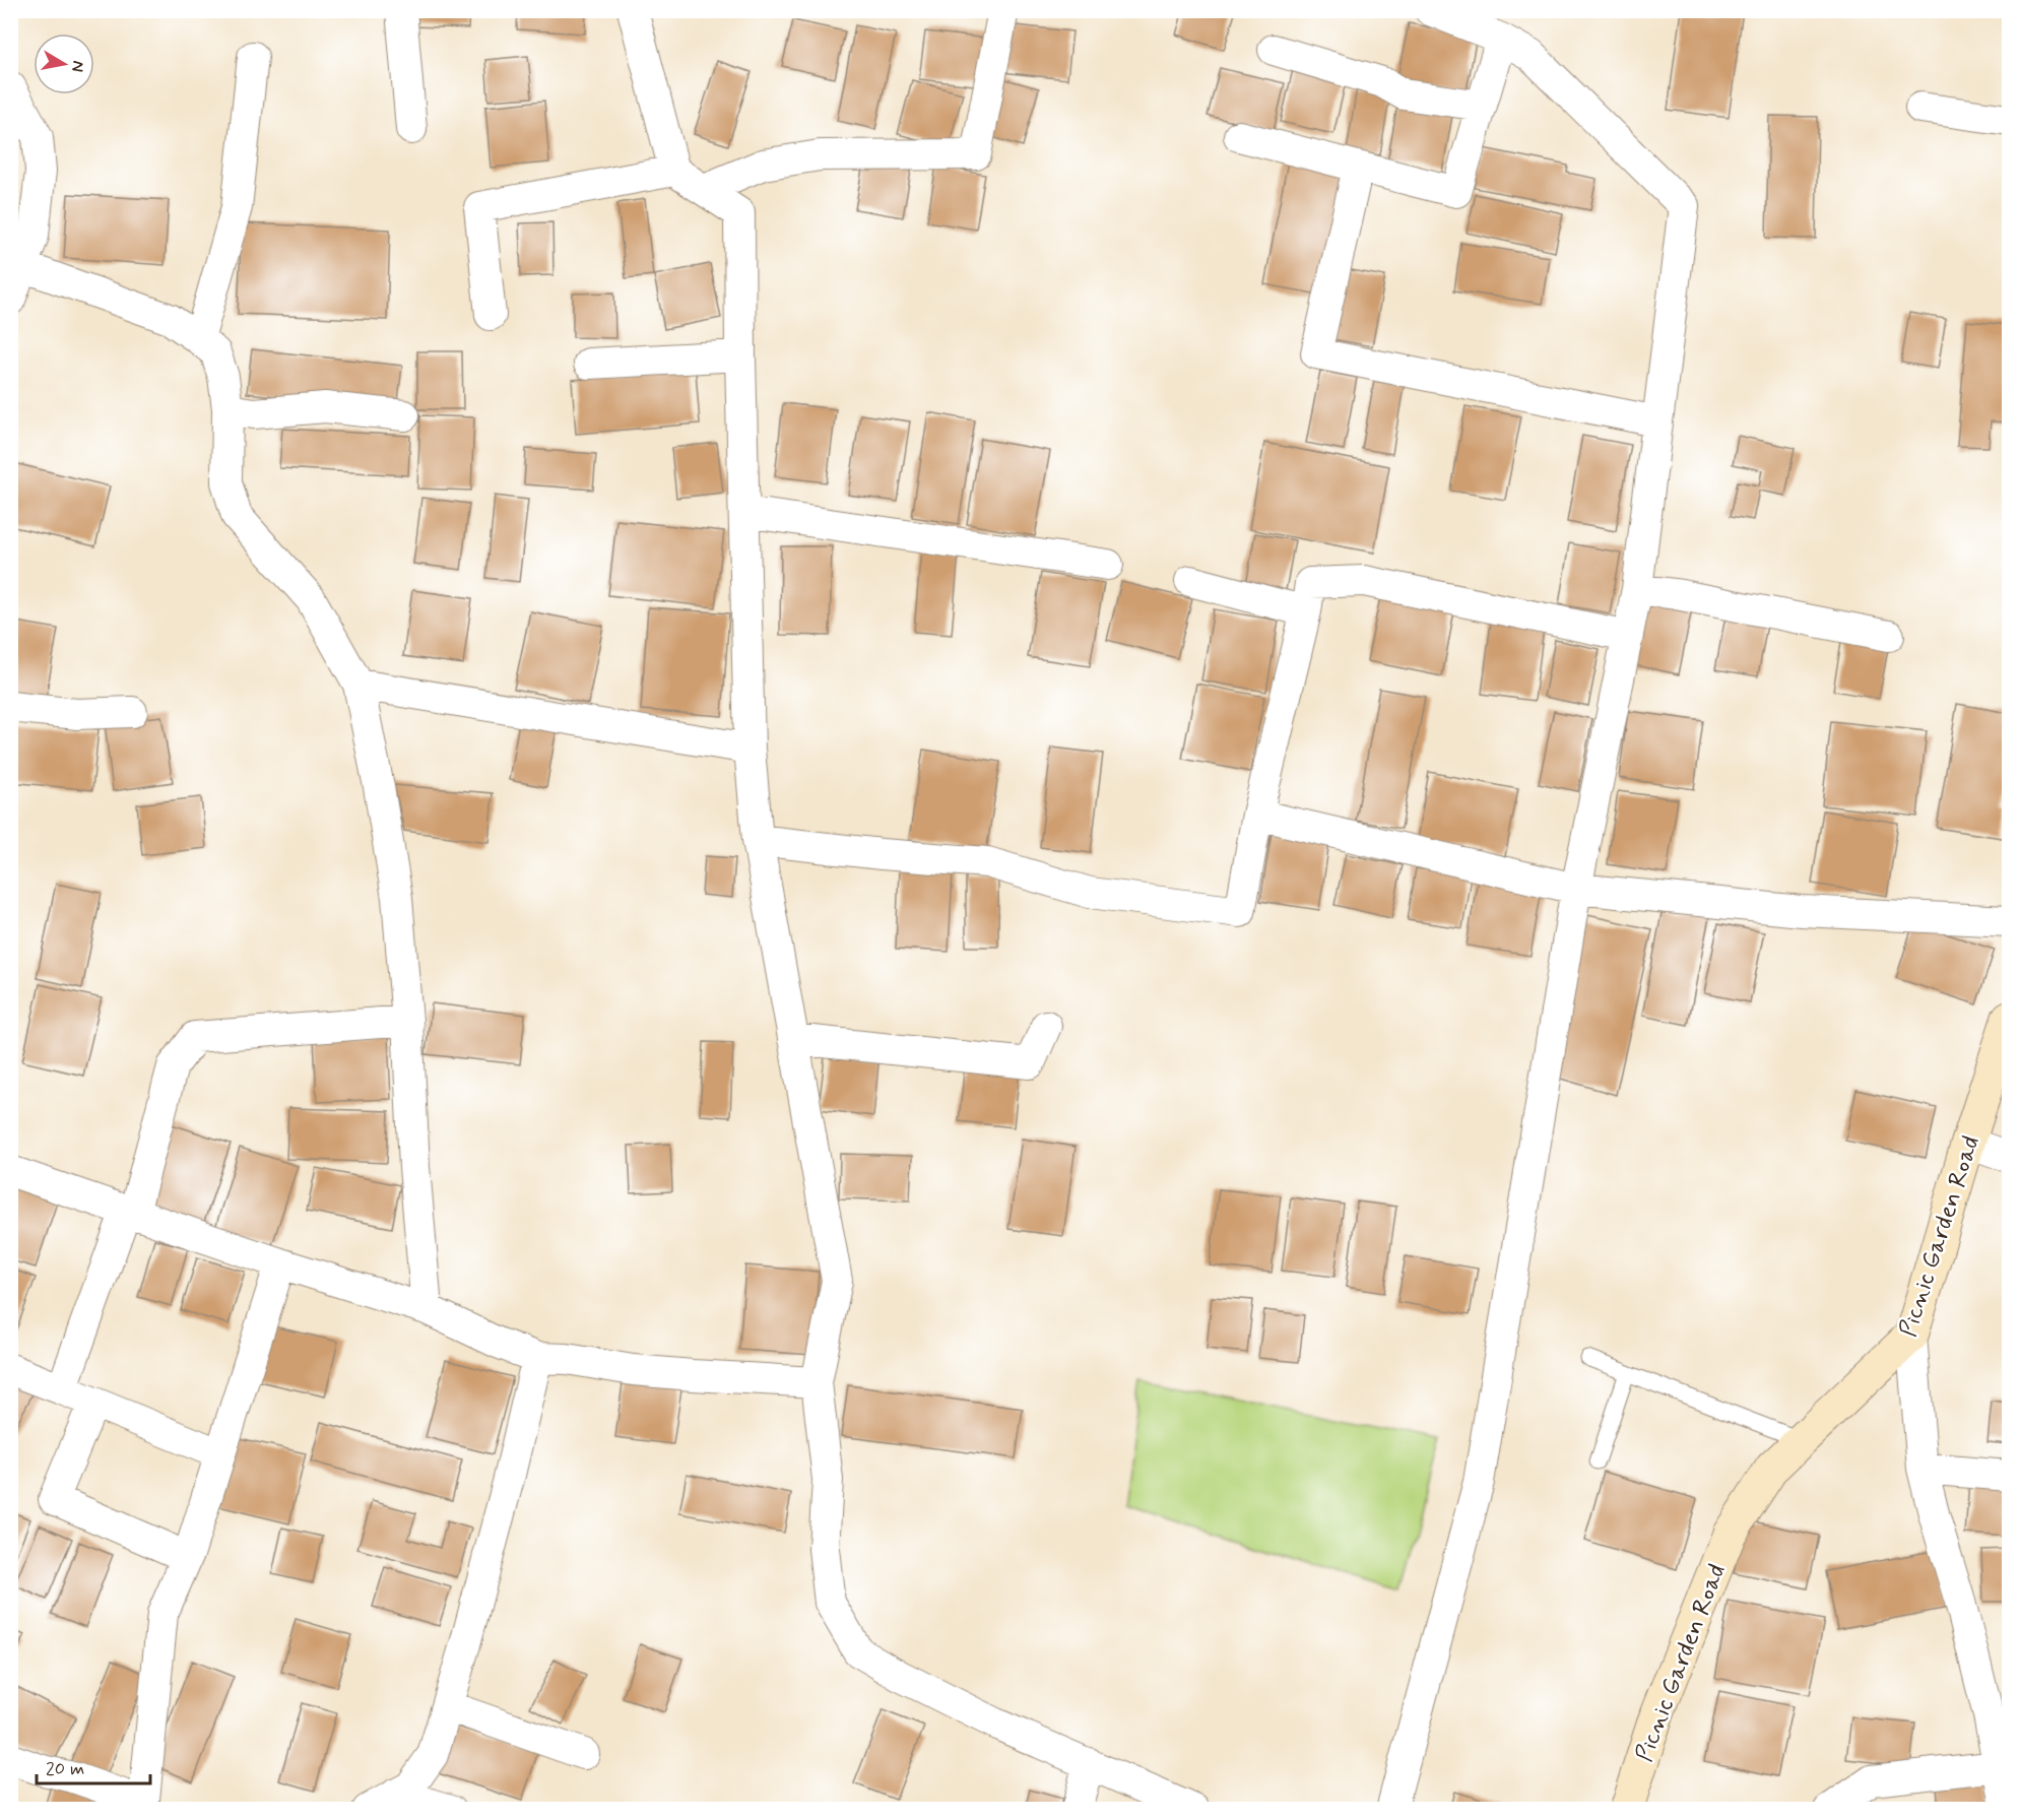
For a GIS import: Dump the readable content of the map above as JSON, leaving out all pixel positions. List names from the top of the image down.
{
  "streets": {
    "main road": ["Picnic Garden Road"]
  },
  "scale_bar": "20 m",
  "north": "right"
}
